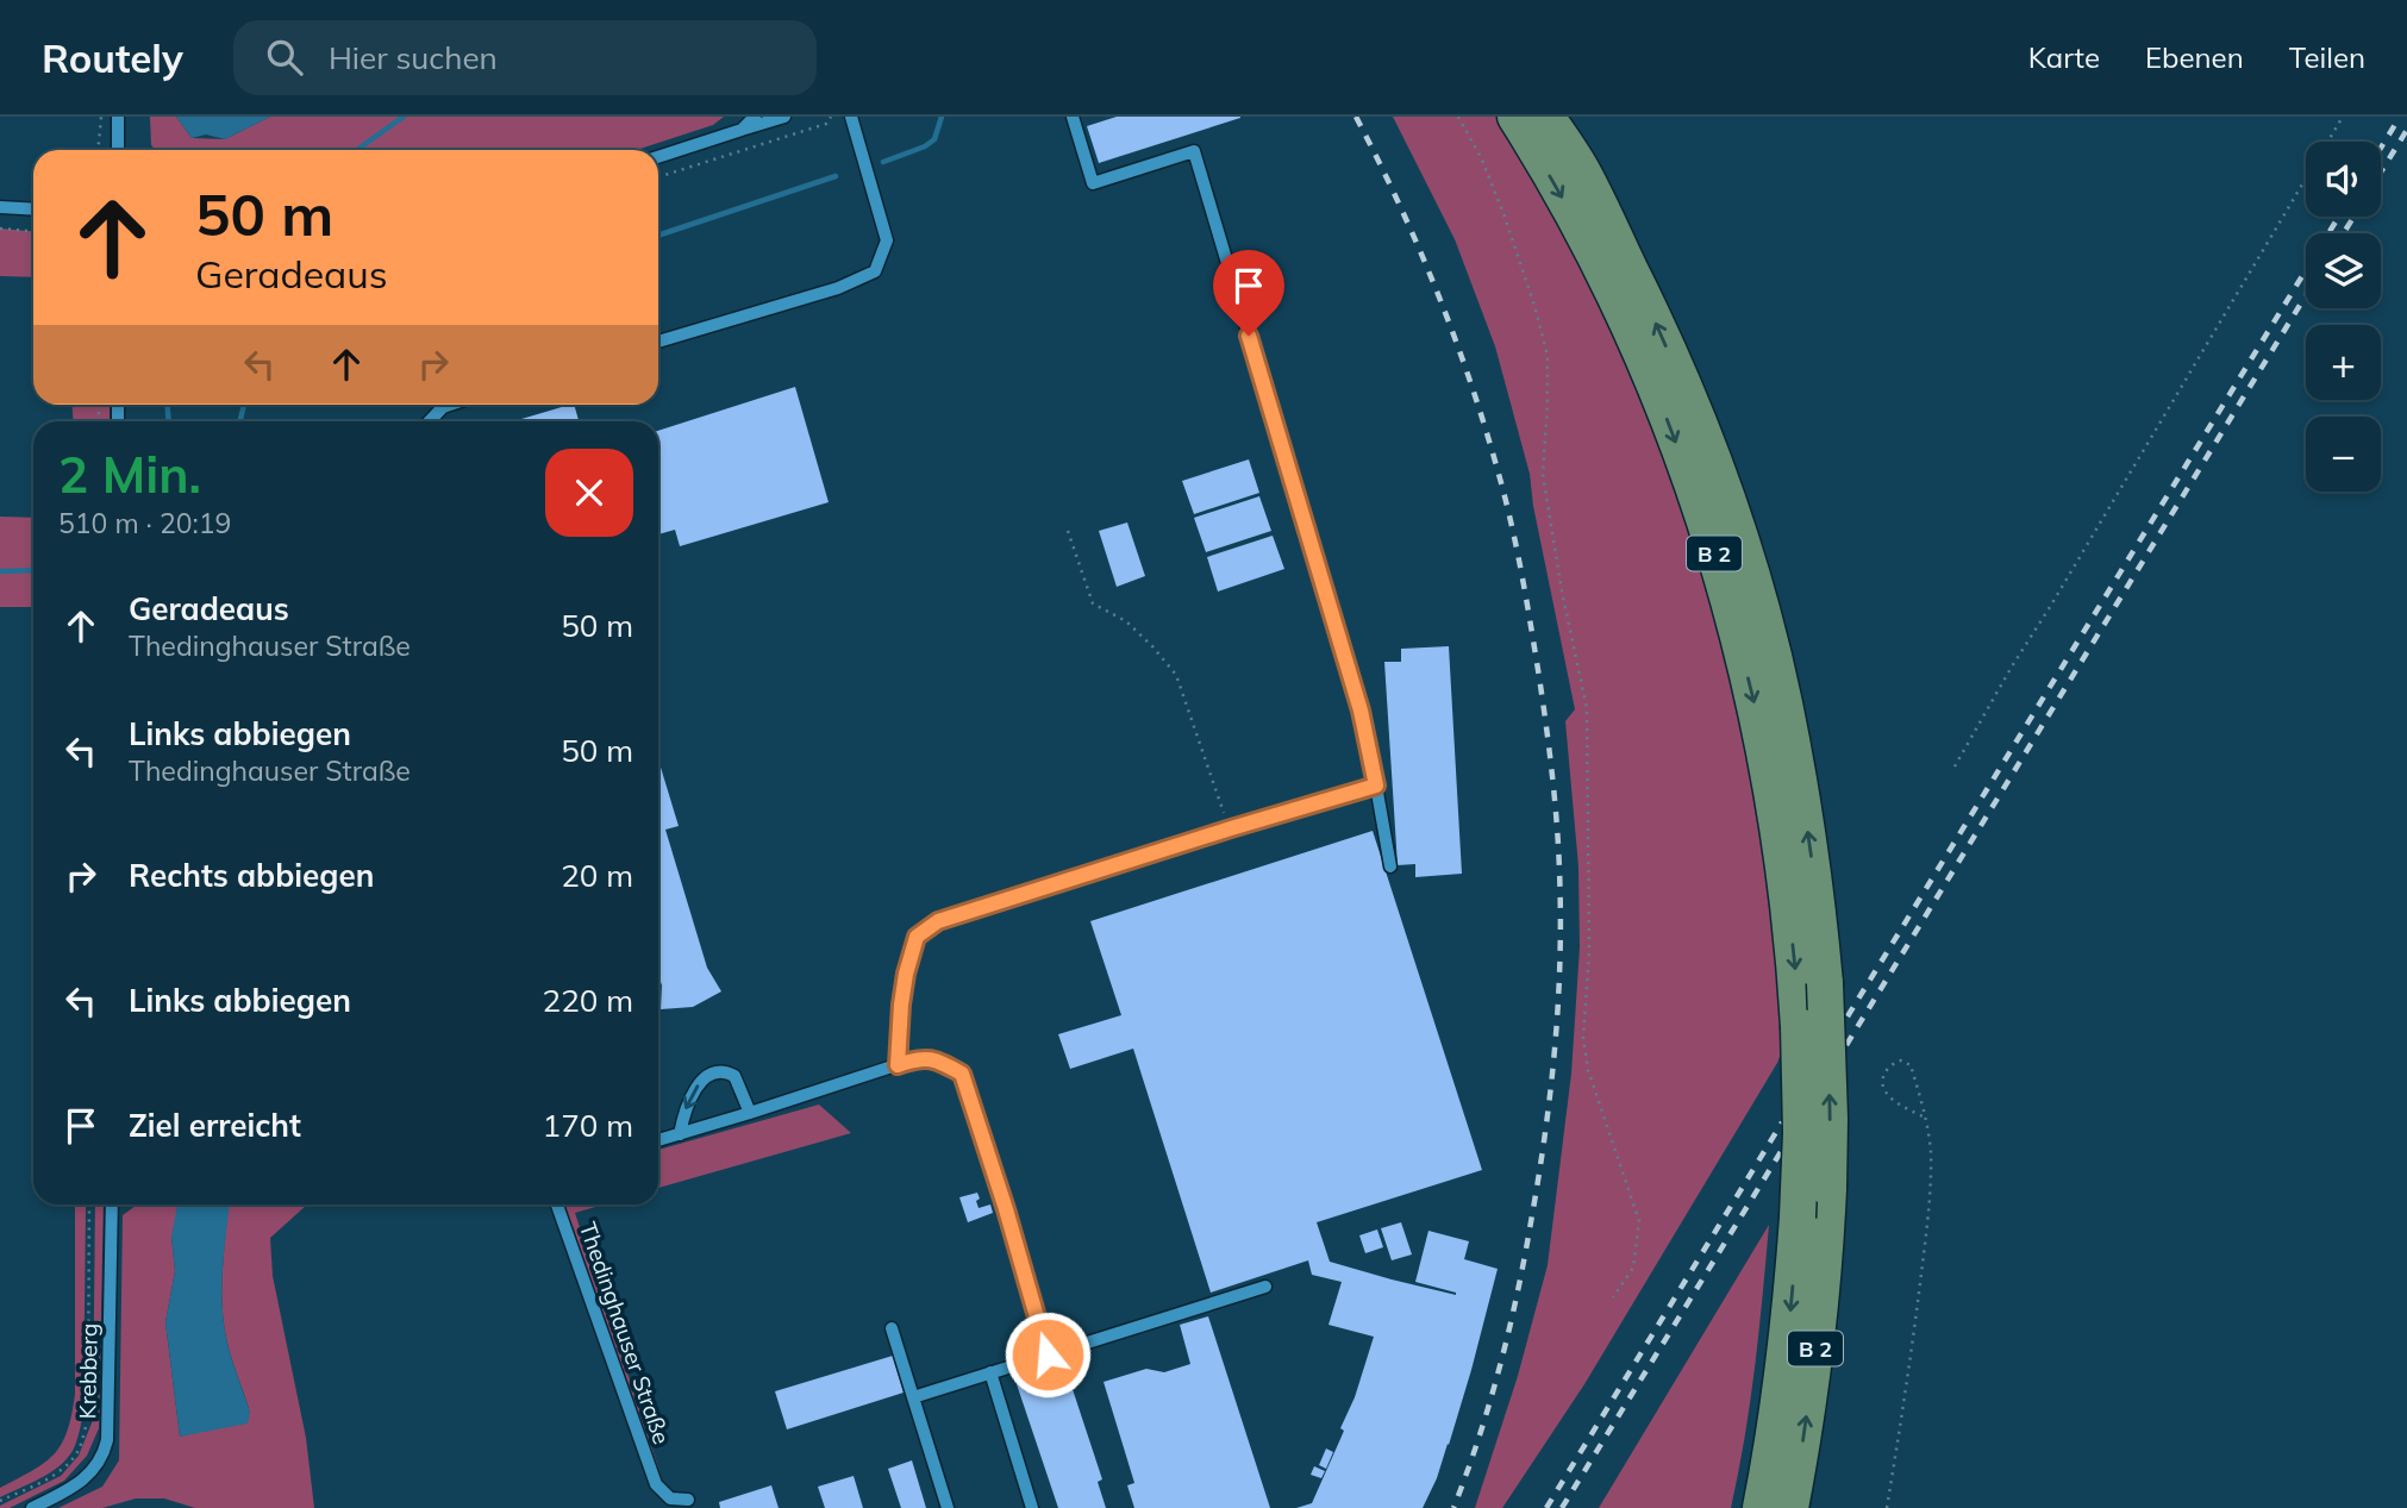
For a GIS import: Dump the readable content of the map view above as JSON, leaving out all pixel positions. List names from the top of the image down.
{
  "streets": {
    "main road": ["B 2"],
    "lane": ["Thedinghauser Straße", "Krebberg"]
  },
  "page": {
    "header": "Routely",
    "search": "Hier suchen",
    "nav": ["Karte", "Ebenen", "Teilen"],
    "map_buttons": ["+", "−"],
    "turn": ["50 m", "Geradeaus"],
    "heading": ["2 Min.", "510 m · 20:19"],
    "list": [
      {
        "name": "Geradeaus",
        "note": "Thedinghauser Straße",
        "value": "50 m"
      },
      {
        "name": "Links abbiegen",
        "note": "Thedinghauser Straße",
        "value": "50 m"
      },
      {
        "name": "Rechts abbiegen",
        "value": "20 m"
      },
      {
        "name": "Links abbiegen",
        "value": "220 m"
      },
      {
        "name": "Ziel erreicht",
        "value": "170 m"
      }
    ]
  }
}
